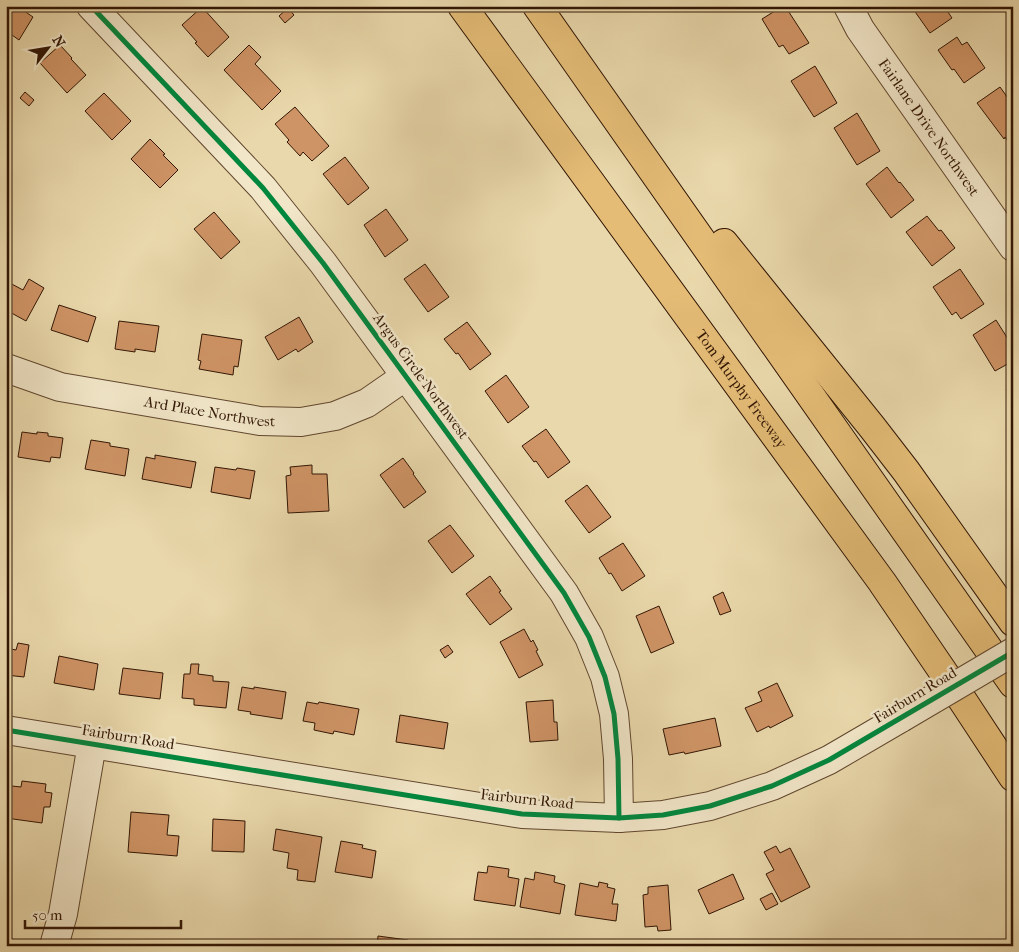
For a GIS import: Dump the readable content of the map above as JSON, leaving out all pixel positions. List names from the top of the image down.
{
  "streets": {
    "highway": ["Tom Murphy Freeway"],
    "street": [
      "Fairlane Drive Northwest",
      "Argus Circle Northwest",
      "Ard Place Northwest",
      "Fairburn Road"
    ]
  },
  "crossings": [
    ["Argus Circle Northwest", "Ard Place Northwest"],
    ["Argus Circle Northwest", "Fairburn Road"]
  ],
  "scale_bar": "50 m",
  "north": "top right"
}
